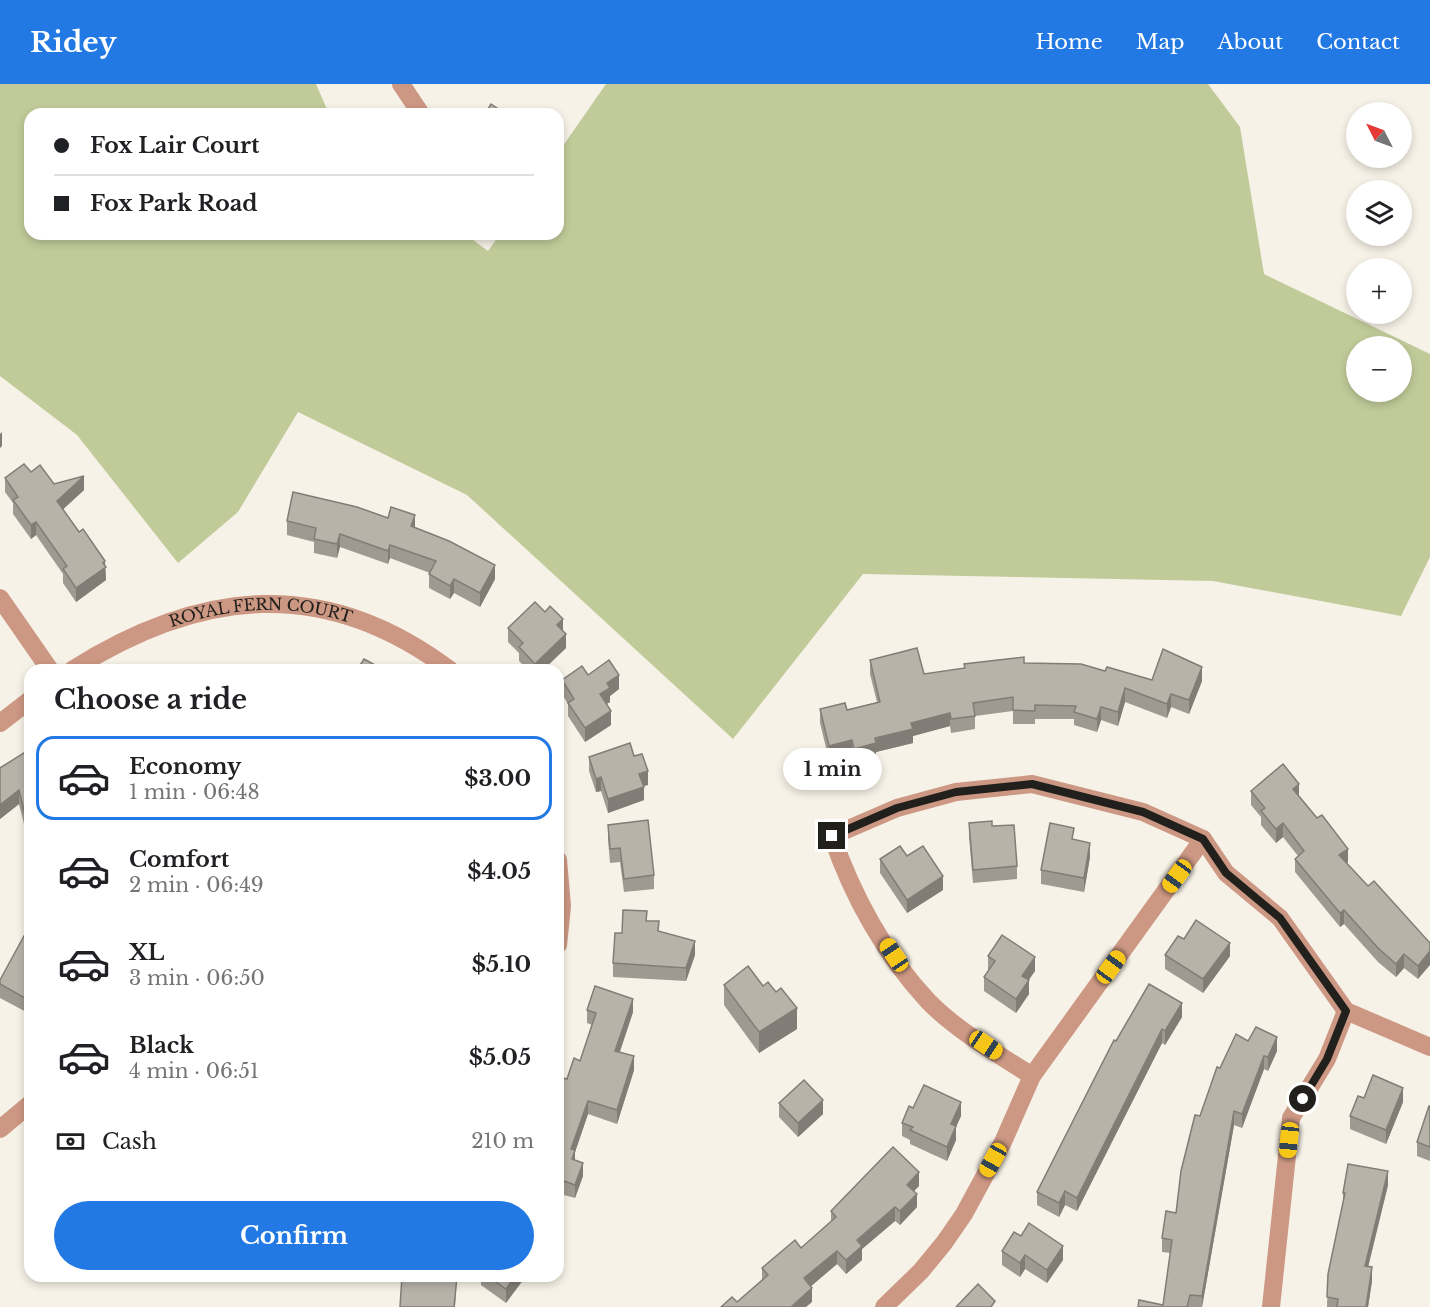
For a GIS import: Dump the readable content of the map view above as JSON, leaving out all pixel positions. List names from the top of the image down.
{
  "streets": {
    "street": ["ROYAL FERN COURT"]
  },
  "north": "top left",
  "page": {
    "header": "Ridey",
    "nav": [
      "Home",
      "Map",
      "About",
      "Contact"
    ],
    "map_buttons": ["+", "−"],
    "banner": ["Fox Lair Court", "Fox Park Road"],
    "heading": "Choose a ride",
    "list": [
      {
        "name": "Economy",
        "note": "1 min · 06:48",
        "value": "$3.00"
      },
      {
        "name": "Comfort",
        "note": "2 min · 06:49",
        "value": "$4.05"
      },
      {
        "name": "XL",
        "note": "3 min · 06:50",
        "value": "$5.10"
      },
      {
        "name": "Black",
        "note": "4 min · 06:51",
        "value": "$5.05"
      }
    ],
    "bubble": "1 min",
    "pay": ["Cash", "210 m"],
    "buttons": "Confirm"
  }
}
